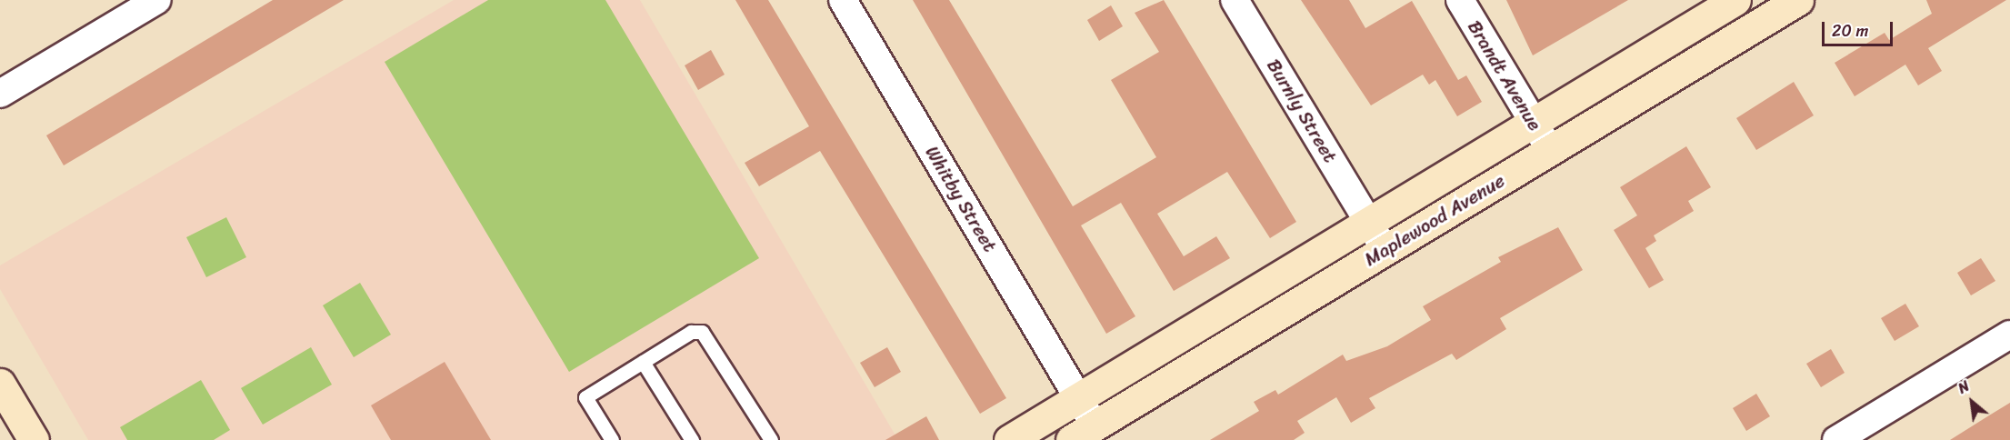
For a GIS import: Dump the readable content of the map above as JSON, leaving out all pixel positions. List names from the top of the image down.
{
  "streets": {
    "street": [
      "Brandt Avenue",
      "Burnly Street",
      "Whitby Street",
      "Maplewood Avenue"
    ]
  },
  "crossings": [
    ["Brandt Avenue", "Maplewood Avenue"],
    ["Burnly Street", "Maplewood Avenue"],
    ["Whitby Street", "Maplewood Avenue"]
  ],
  "scale_bar": "20 m",
  "north": "top left"
}
